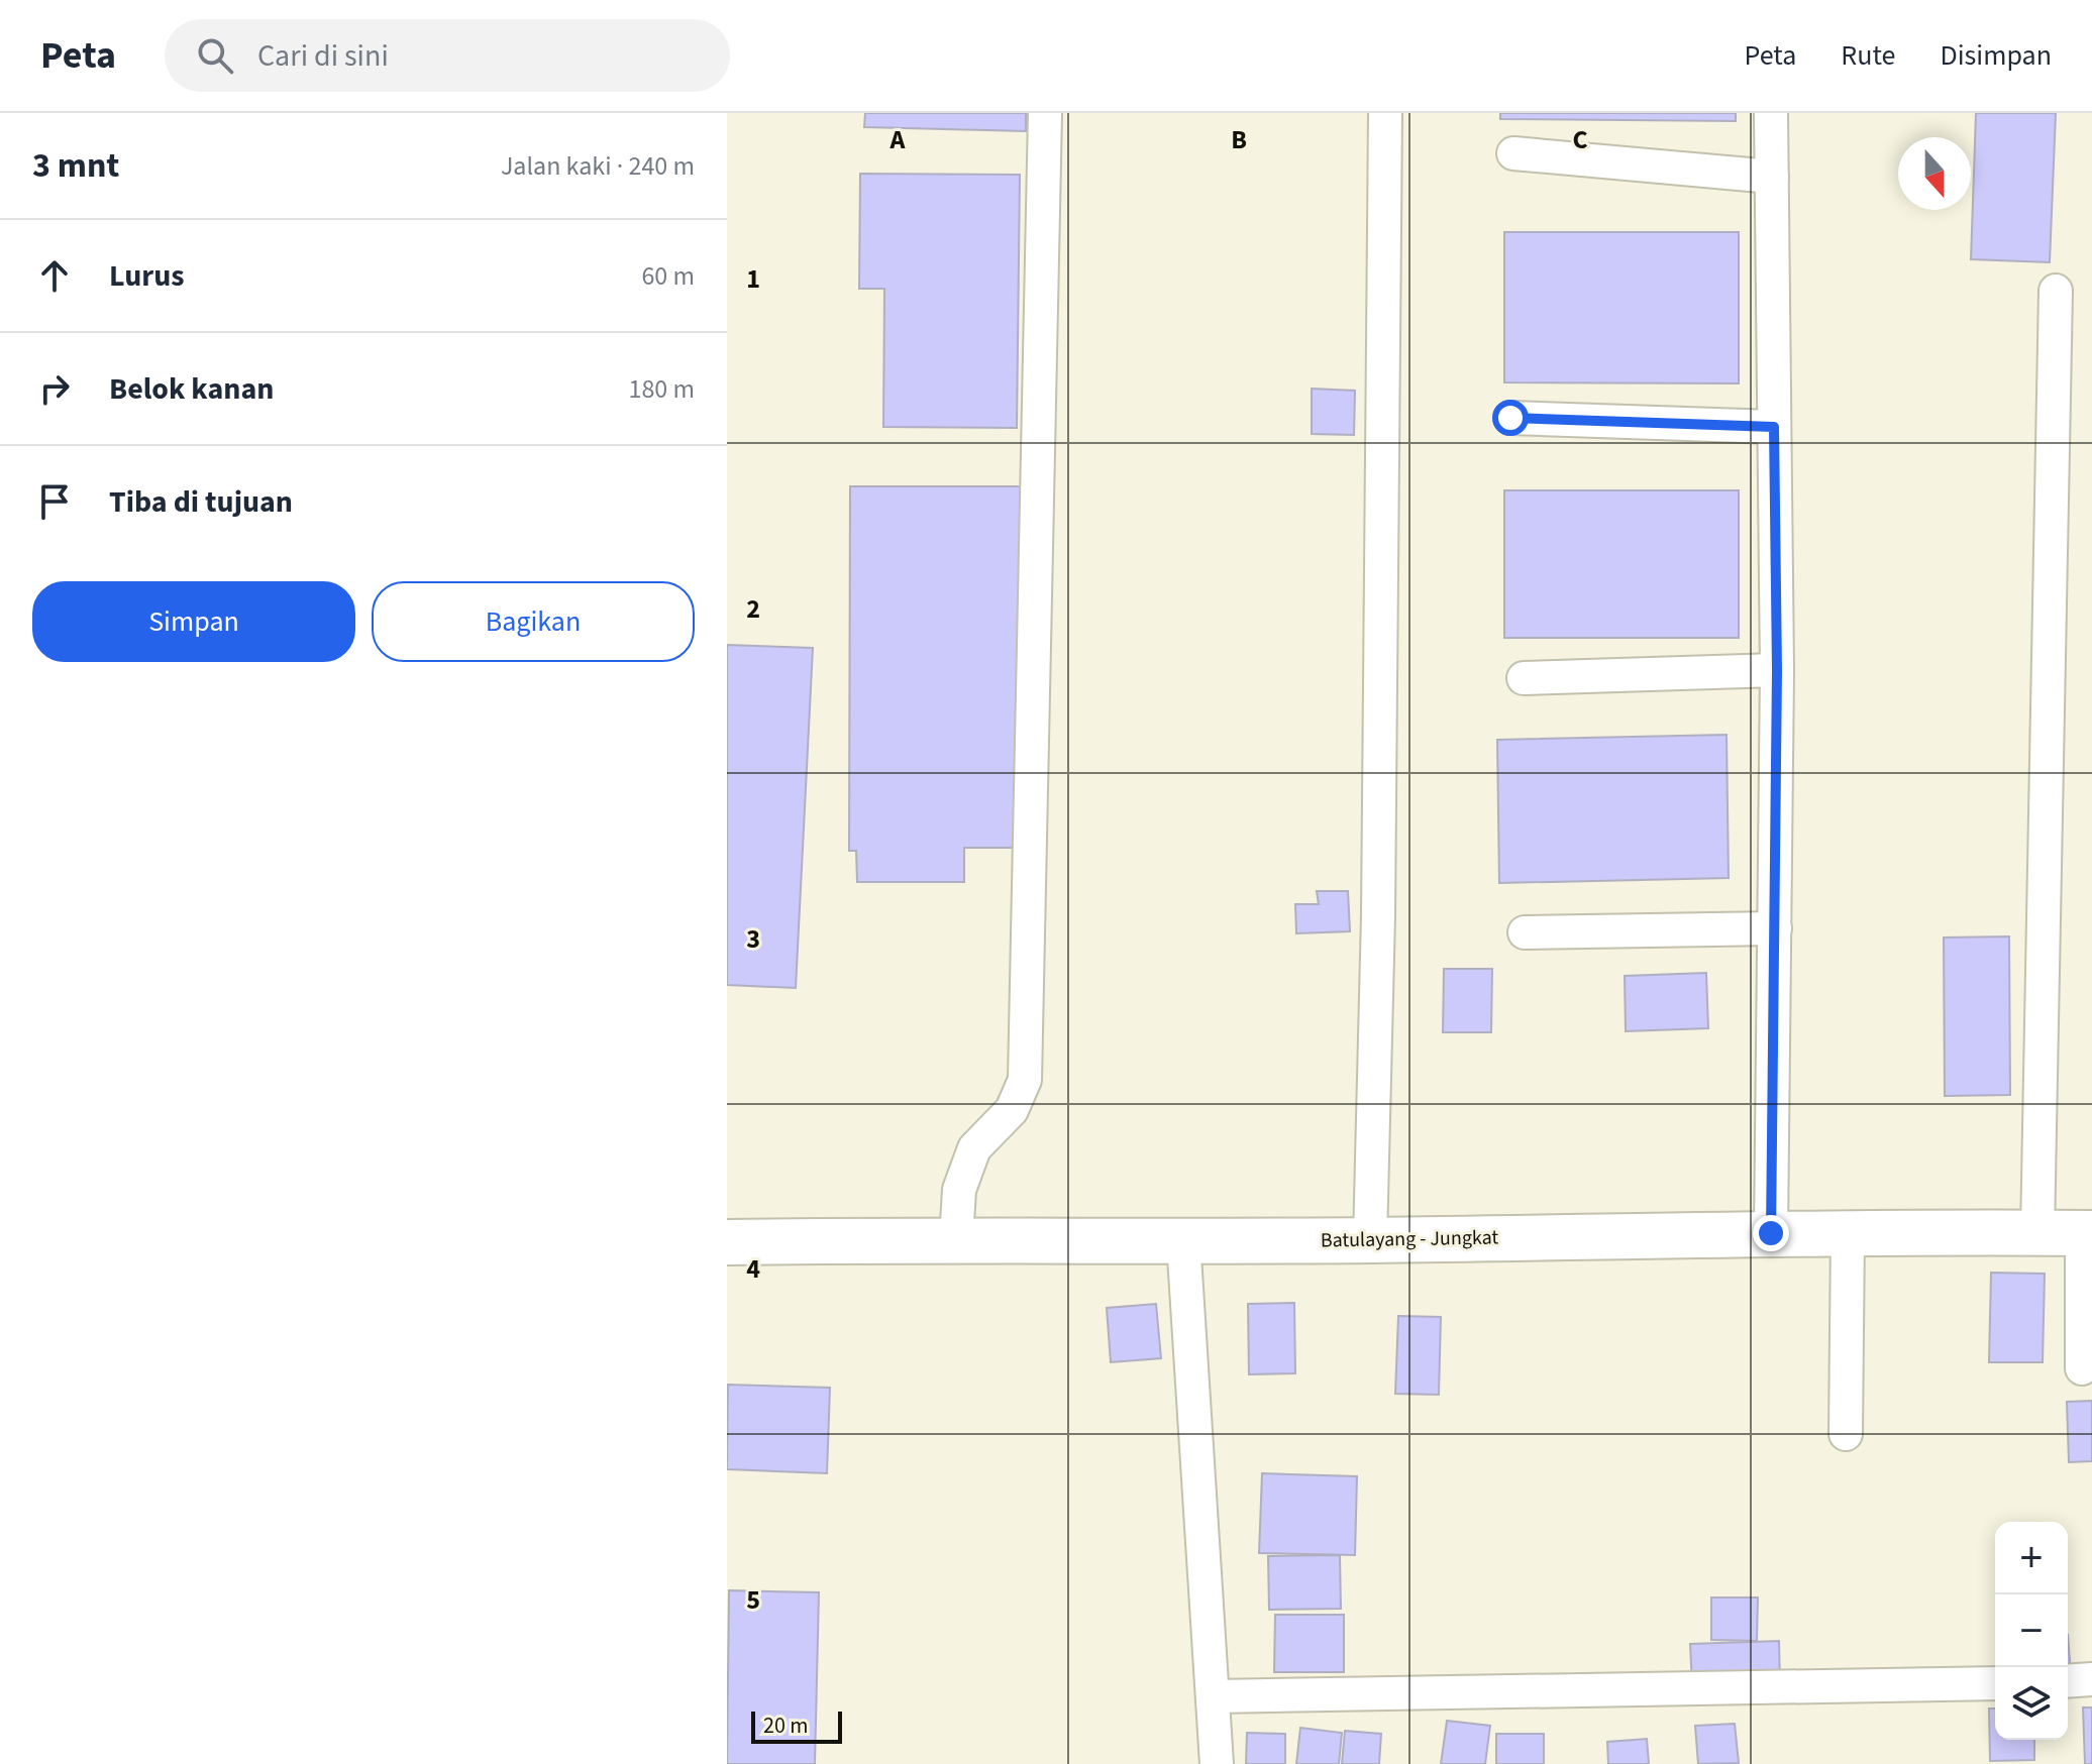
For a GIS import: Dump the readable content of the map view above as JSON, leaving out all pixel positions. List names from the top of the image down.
{
  "streets": {
    "highway": ["Batulayang - Jungkat"]
  },
  "scale_bar": "20 m",
  "north": "bottom",
  "page": {
    "header": "Peta",
    "search": "Cari di sini",
    "nav": ["Peta", "Rute", "Disimpan"],
    "heading": ["3 mnt", "Jalan kaki · 240 m"],
    "list": [
      ["Lurus", "60 m"],
      ["Belok kanan", "180 m"],
      "Tiba di tujuan"
    ],
    "buttons": ["Simpan", "Bagikan"],
    "map_buttons": ["+", "−"],
    "scale": "20 m"
  },
  "grid": {
    "columns": ["A", "B", "C"],
    "rows": [
      "1",
      "2",
      "3",
      "4",
      "5"
    ]
  }
}
